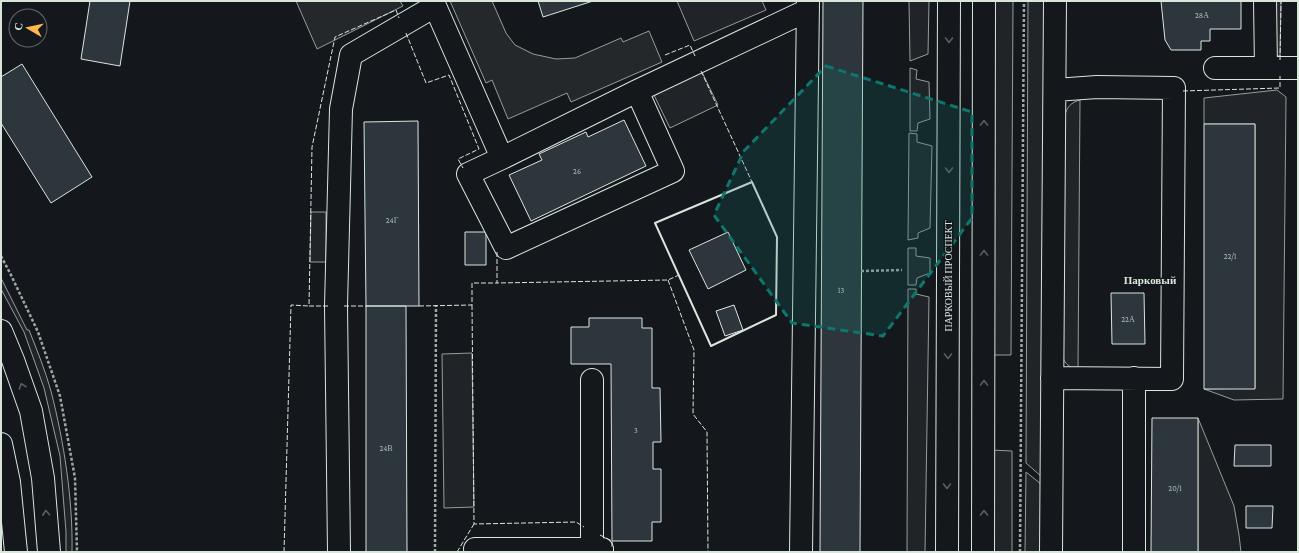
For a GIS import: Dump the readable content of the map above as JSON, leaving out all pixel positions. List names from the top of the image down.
{
  "streets": {
    "main road": ["ПАРКОВЫЙ ПРОСПЕКТ"]
  },
  "districts": ["Парковый"],
  "house_numbers": [
    "28А",
    "26",
    "24Г",
    "22/1",
    "13",
    "22А",
    "3",
    "24В",
    "20/1"
  ],
  "north": "left"
}
